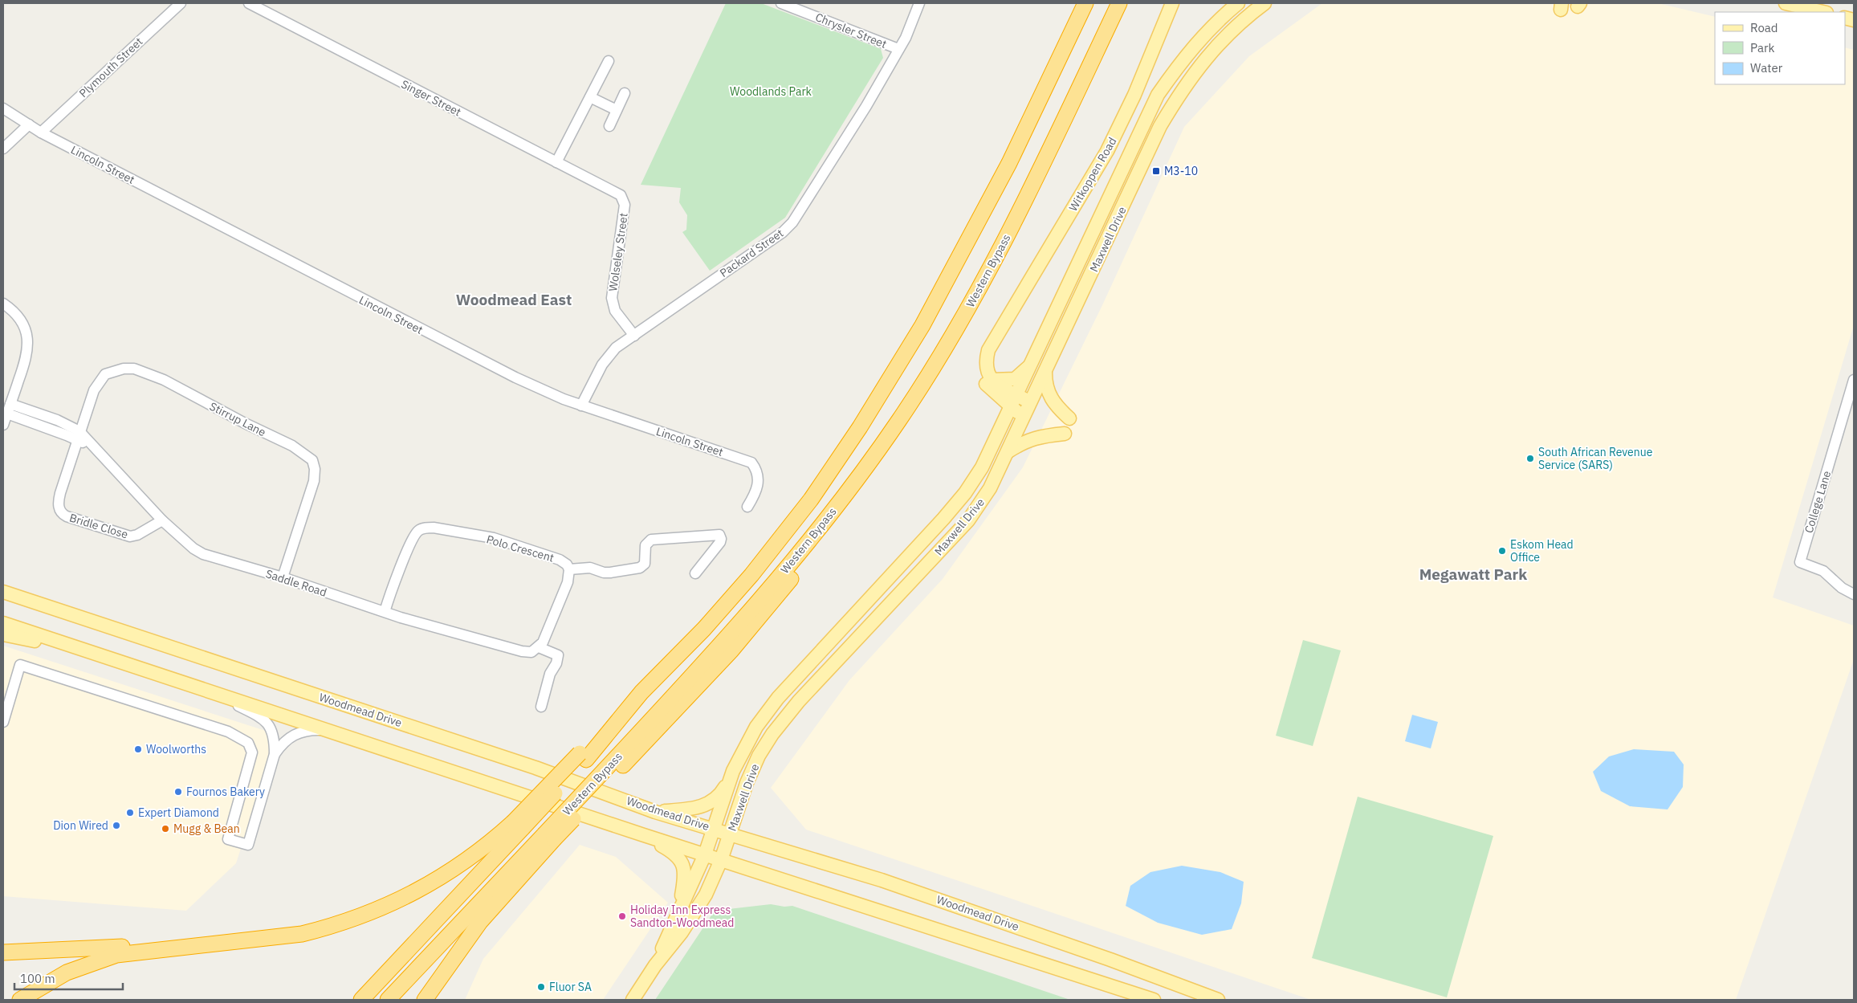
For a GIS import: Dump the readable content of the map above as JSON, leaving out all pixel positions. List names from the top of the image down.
{
  "streets": {
    "highway": ["Western Bypass"],
    "main road": ["Witkoppen Road", "Maxwell Drive", "Woodmead Drive"],
    "street": [
      "Chrysler Street",
      "Plymouth Street",
      "Singer Street",
      "Lincoln Street",
      "Wolseley Street",
      "Packard Street",
      "Stirrup Lane",
      "College Lane",
      "Bridle Close",
      "Polo Crescent",
      "Saddle Road"
    ]
  },
  "crossings": [
    ["Chrysler Street", "Packard Street"],
    ["Plymouth Street", "Lincoln Street"],
    ["Singer Street", "Wolseley Street"],
    ["Lincoln Street", "Packard Street"],
    ["Witkoppen Road", "Maxwell Drive"],
    ["Maxwell Drive", "Woodmead Drive"],
    ["Wolseley Street", "Packard Street"],
    ["Stirrup Lane", "Bridle Close"],
    ["Stirrup Lane", "Saddle Road"],
    ["Bridle Close", "Saddle Road"],
    ["Polo Crescent", "Saddle Road"]
  ],
  "districts": ["Woodmead East", "Megawatt Park"],
  "parks": ["Woodlands Park"],
  "places": {
    "transit": ["M3-10"],
    "other": [
      "South African Revenue Service (SARS)",
      "Eskom Head Office",
      "Woolworths",
      "Fournos Bakery",
      "Expert Diamond",
      "Dion Wired",
      "Mugg & Bean",
      "Holiday Inn Express Sandton-Woodmead",
      "Fluor SA"
    ]
  },
  "legend": ["Road", "Park", "Water"],
  "scale_bar": "100 m"
}
